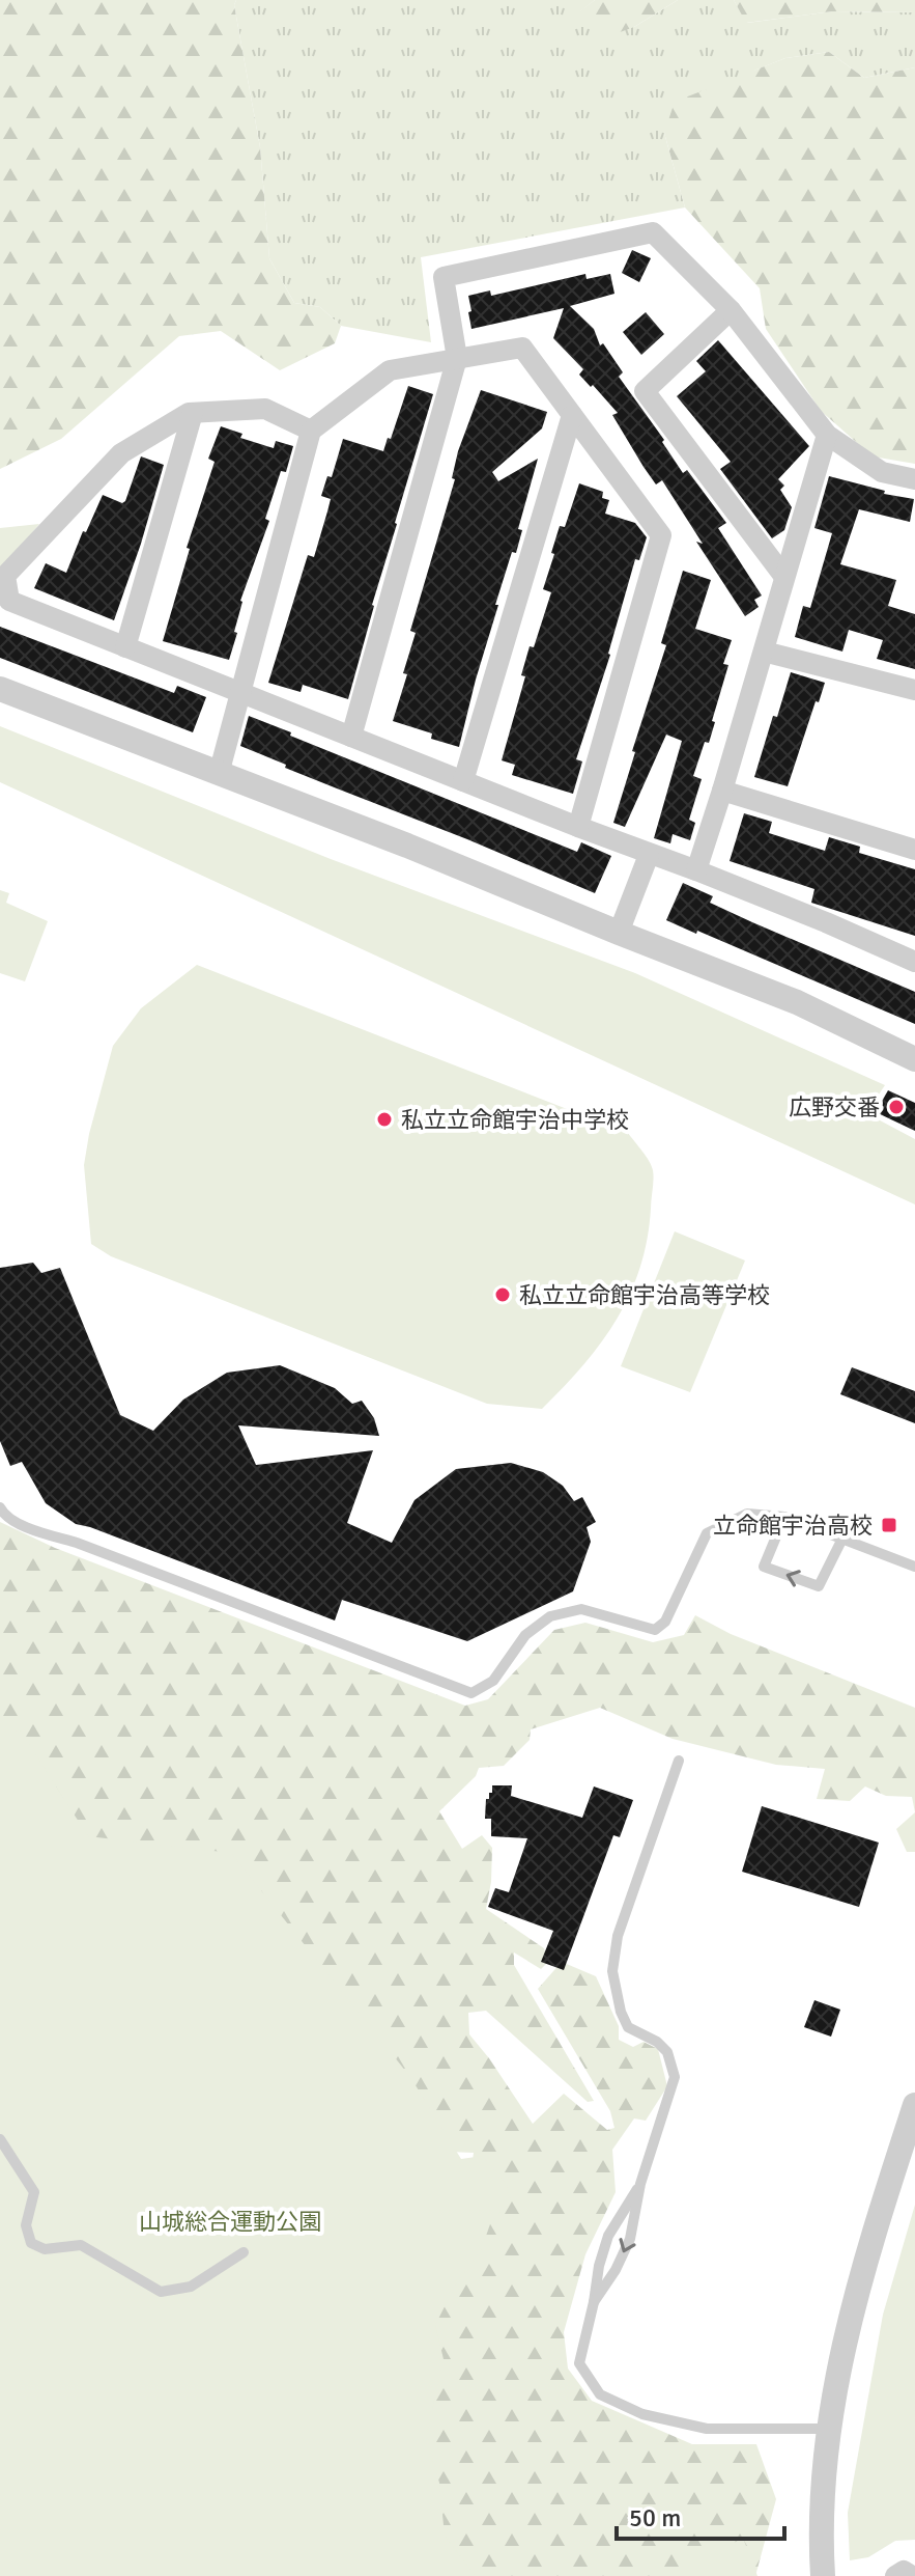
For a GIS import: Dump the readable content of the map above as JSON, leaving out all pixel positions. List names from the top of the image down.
{
  "parks": ["山城総合運動公園"],
  "places": {
    "other": ["広野交番", "私立立命館宇治中学校", "私立立命館宇治高等学校"],
    "transit": ["立命館宇治高校"]
  },
  "scale_bar": "50 m"
}
